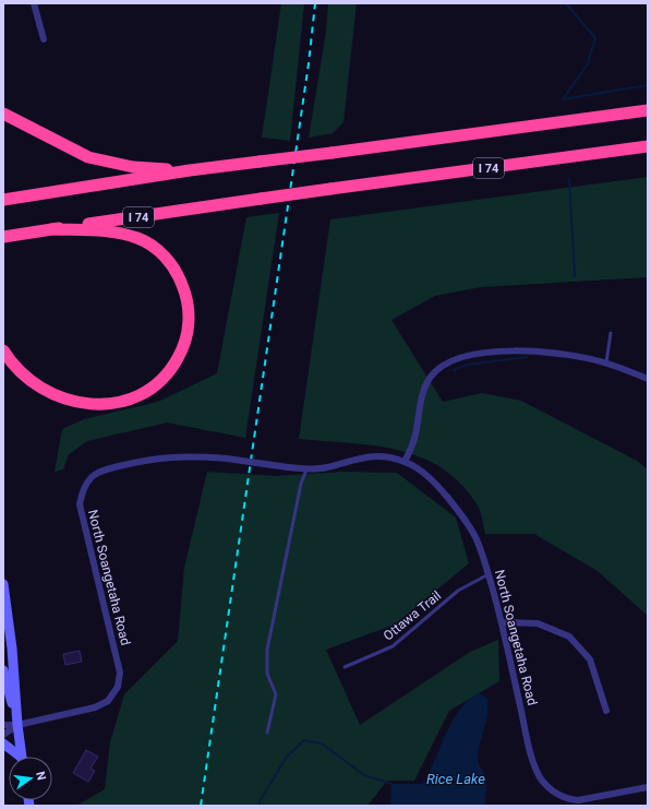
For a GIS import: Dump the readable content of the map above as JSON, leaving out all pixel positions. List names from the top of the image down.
{
  "streets": {
    "highway": ["I 74"],
    "street": ["North Soangetaha Road"],
    "lane": ["Ottawa Trail"]
  },
  "crossings": [
    ["North Soangetaha Road", "Ottawa Trail"]
  ],
  "water": ["Rice Lake"],
  "north": "right"
}
